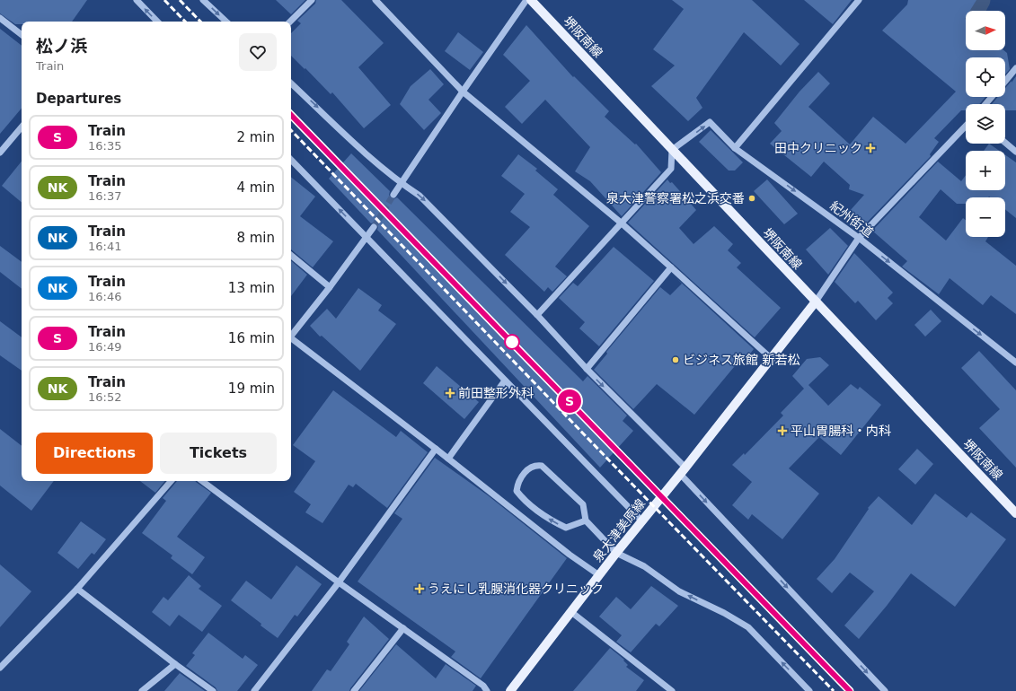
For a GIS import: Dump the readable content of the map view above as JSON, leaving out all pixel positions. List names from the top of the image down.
{
  "streets": {
    "main road": ["堺阪南線", "泉大津美原線"],
    "street": ["紀州街道"]
  },
  "crossings": [
    ["堺阪南線", "紀州街道"],
    ["堺阪南線", "泉大津美原線"]
  ],
  "one_way": ["紀州街道"],
  "places": {
    "health": [
      "田中クリニック",
      "前田整形外科",
      "平山胃腸科・内科",
      "うえにし乳腺消化器クリニック"
    ],
    "other": ["泉大津警察署松之浜交番", "ビジネス旅館 新若松"]
  },
  "north": "right",
  "page": {
    "on_map": "S",
    "map_buttons": ["+", "−"],
    "heading": [
      ["松ノ浜", "Train"],
      "Departures"
    ],
    "list": [
      {
        "mark": "S",
        "name": "Train",
        "note": "16:35",
        "value": "2 min"
      },
      {
        "mark": "NK",
        "name": "Train",
        "note": "16:37",
        "value": "4 min"
      },
      {
        "mark": "NK",
        "name": "Train",
        "note": "16:41",
        "value": "8 min"
      },
      {
        "mark": "NK",
        "name": "Train",
        "note": "16:46",
        "value": "13 min"
      },
      {
        "mark": "S",
        "name": "Train",
        "note": "16:49",
        "value": "16 min"
      },
      {
        "mark": "NK",
        "name": "Train",
        "note": "16:52",
        "value": "19 min"
      }
    ],
    "buttons": ["Directions", "Tickets"]
  }
}
